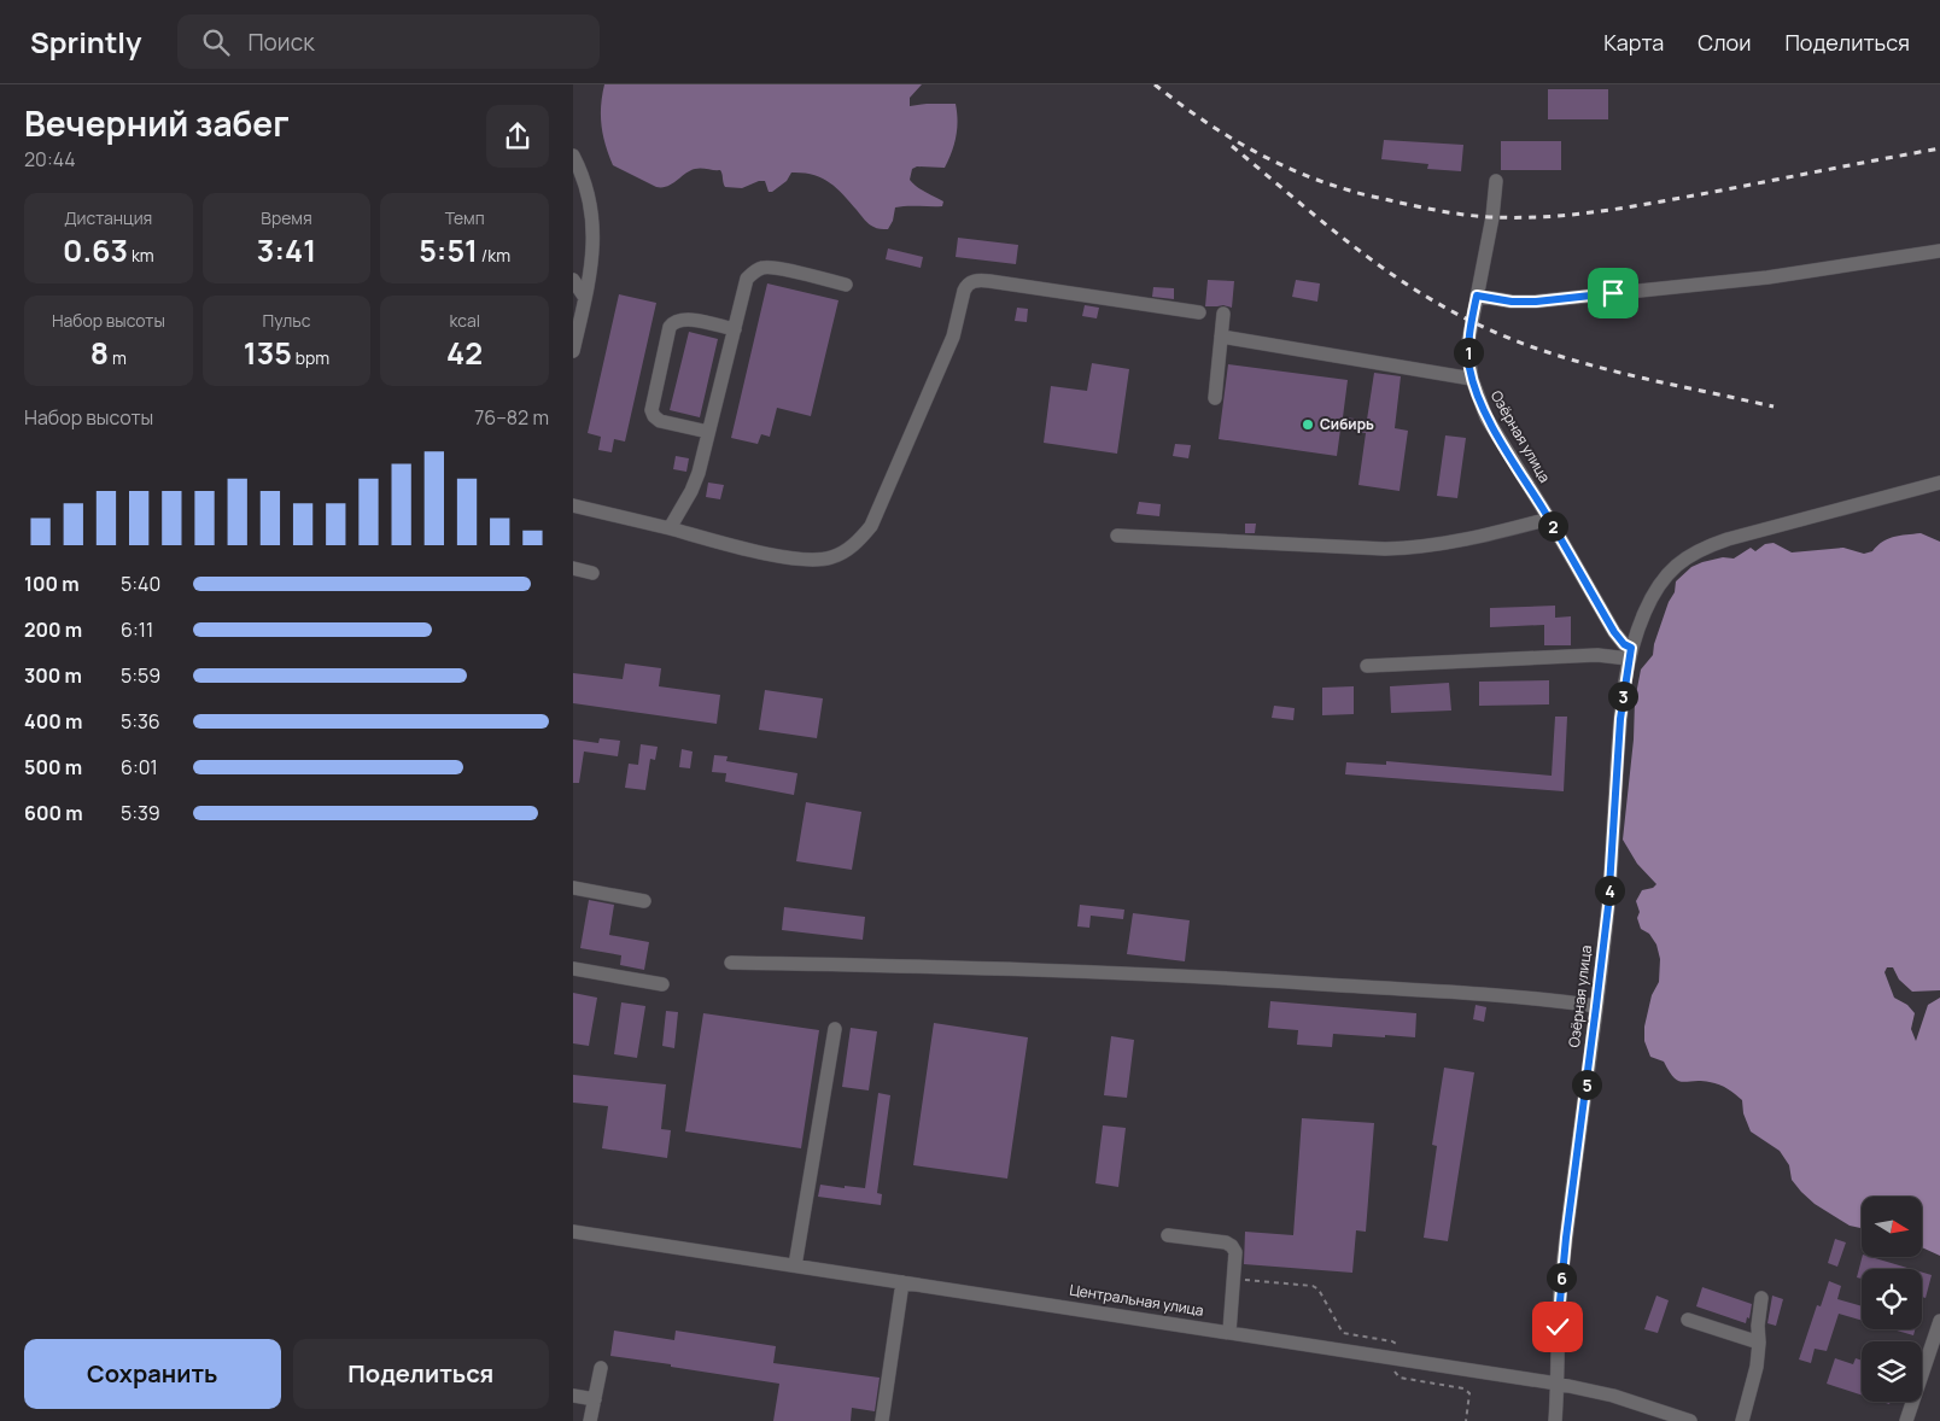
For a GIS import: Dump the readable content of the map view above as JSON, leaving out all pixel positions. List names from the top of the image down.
{
  "streets": {
    "street": ["Озёрная улица", "Центральная улица"]
  },
  "crossings": [
    ["Озёрная улица", "Центральная улица"]
  ],
  "places": ["Сибирь"],
  "north": "right",
  "page": {
    "header": "Sprintly",
    "search": "Поиск",
    "nav": ["Карта", "Слои", "Поделиться"],
    "heading": ["Вечерний забег", "20:44"],
    "stats": [
      ["Дистанция", "0.63 km"],
      ["Время", "3:41"],
      ["Темп", "5:51 /km"],
      ["Набор высоты", "8 m"],
      ["Пульс", "135 bpm"],
      ["kcal", "42"]
    ],
    "pins": [
      "1",
      "2",
      "3",
      "4",
      "5",
      "6"
    ],
    "chart": ["Набор высоты", "76–82 m"],
    "list": [
      {
        "name": "100 m",
        "note": "5:40"
      },
      {
        "name": "200 m",
        "note": "6:11"
      },
      {
        "name": "300 m",
        "note": "5:59"
      },
      {
        "name": "400 m",
        "note": "5:36"
      },
      {
        "name": "500 m",
        "note": "6:01"
      },
      {
        "name": "600 m",
        "note": "5:39"
      }
    ],
    "buttons": ["Сохранить", "Поделиться"]
  }
}
